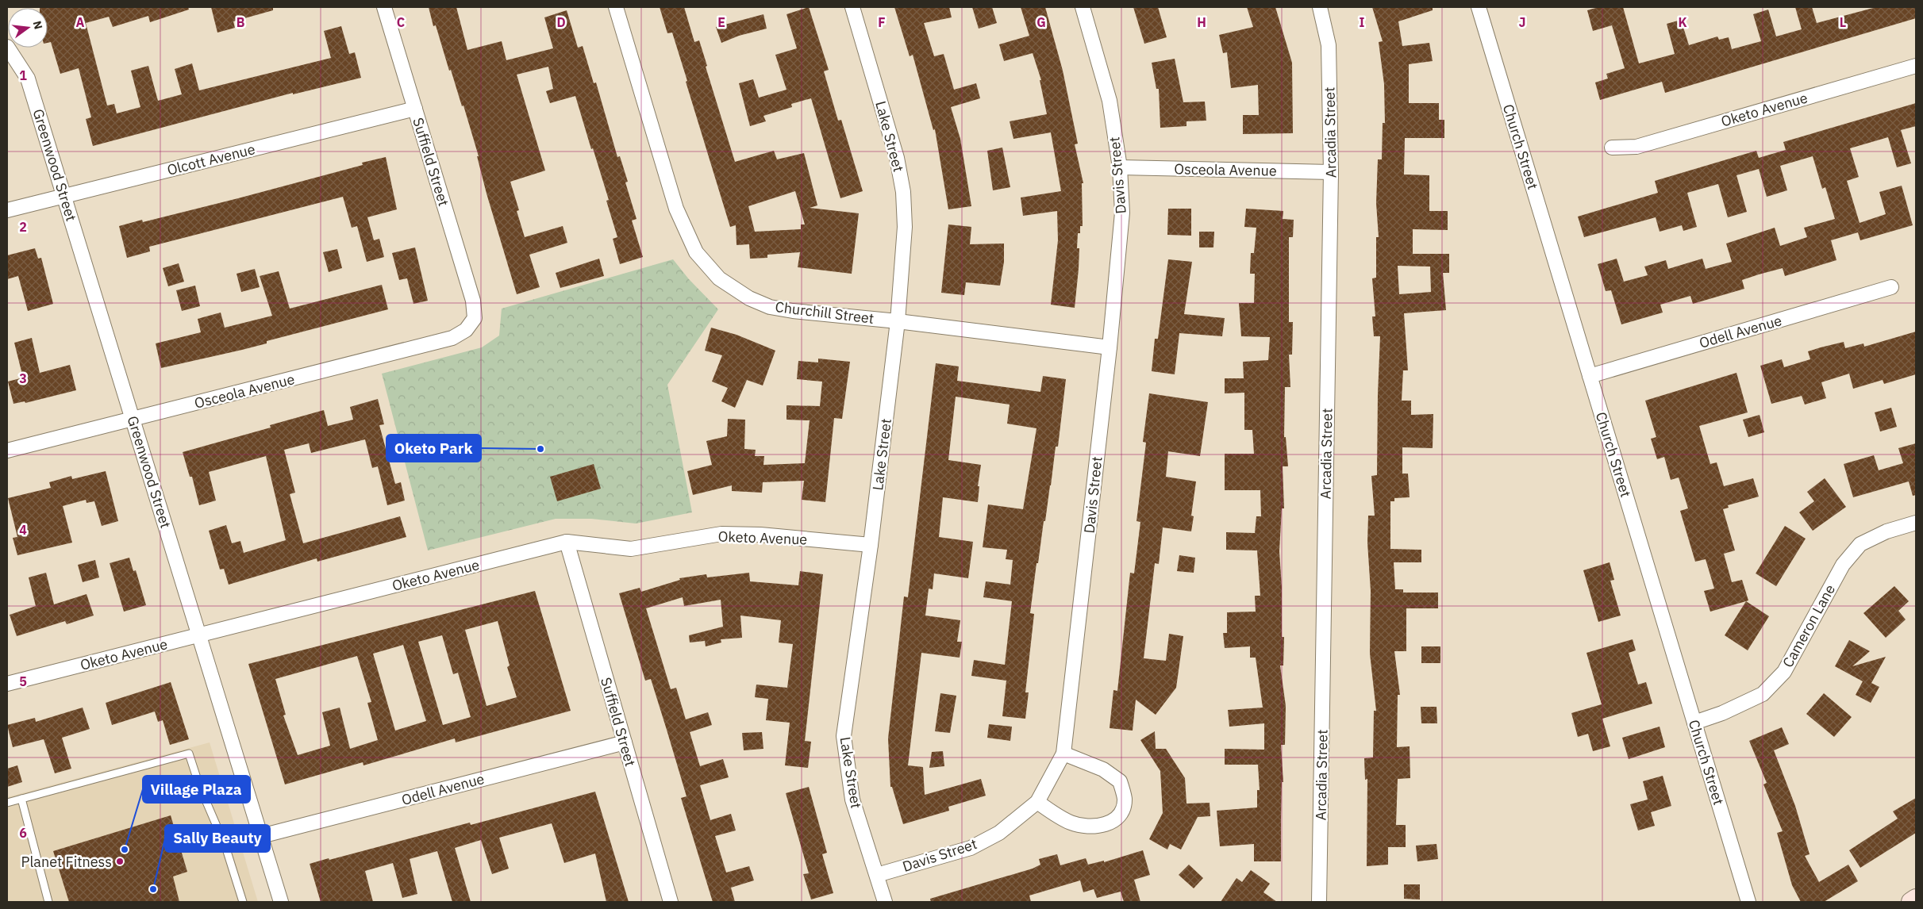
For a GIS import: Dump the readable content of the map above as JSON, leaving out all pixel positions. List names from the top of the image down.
{
  "streets": {
    "street": [
      "Oketo Avenue",
      "Arcadia Street",
      "Lake Street",
      "Church Street",
      "Olcott Avenue",
      "Suffield Street",
      "Greenwood Street",
      "Osceola Avenue",
      "Davis Street",
      "Churchill Street",
      "Odell Avenue",
      "Cameron Lane"
    ]
  },
  "crossings": [
    ["Oketo Avenue", "Lake Street"],
    ["Oketo Avenue", "Suffield Street"],
    ["Oketo Avenue", "Greenwood Street"],
    ["Arcadia Street", "Osceola Avenue"],
    ["Lake Street", "Davis Street"],
    ["Lake Street", "Churchill Street"],
    ["Church Street", "Odell Avenue"],
    ["Church Street", "Cameron Lane"],
    ["Olcott Avenue", "Suffield Street"],
    ["Olcott Avenue", "Greenwood Street"],
    ["Suffield Street", "Osceola Avenue"],
    ["Suffield Street", "Odell Avenue"],
    ["Greenwood Street", "Osceola Avenue"],
    ["Greenwood Street", "Odell Avenue"],
    ["Osceola Avenue", "Davis Street"],
    ["Davis Street", "Churchill Street"]
  ],
  "places": [
    "Oketo Park",
    "Village Plaza",
    "Planet Fitness",
    "Sally Beauty"
  ],
  "north": "right",
  "grid": {
    "columns": [
      "A",
      "B",
      "C",
      "D",
      "E",
      "F",
      "G",
      "H",
      "I",
      "J",
      "K",
      "L"
    ],
    "rows": [
      "1",
      "2",
      "3",
      "4",
      "5",
      "6"
    ]
  }
}
